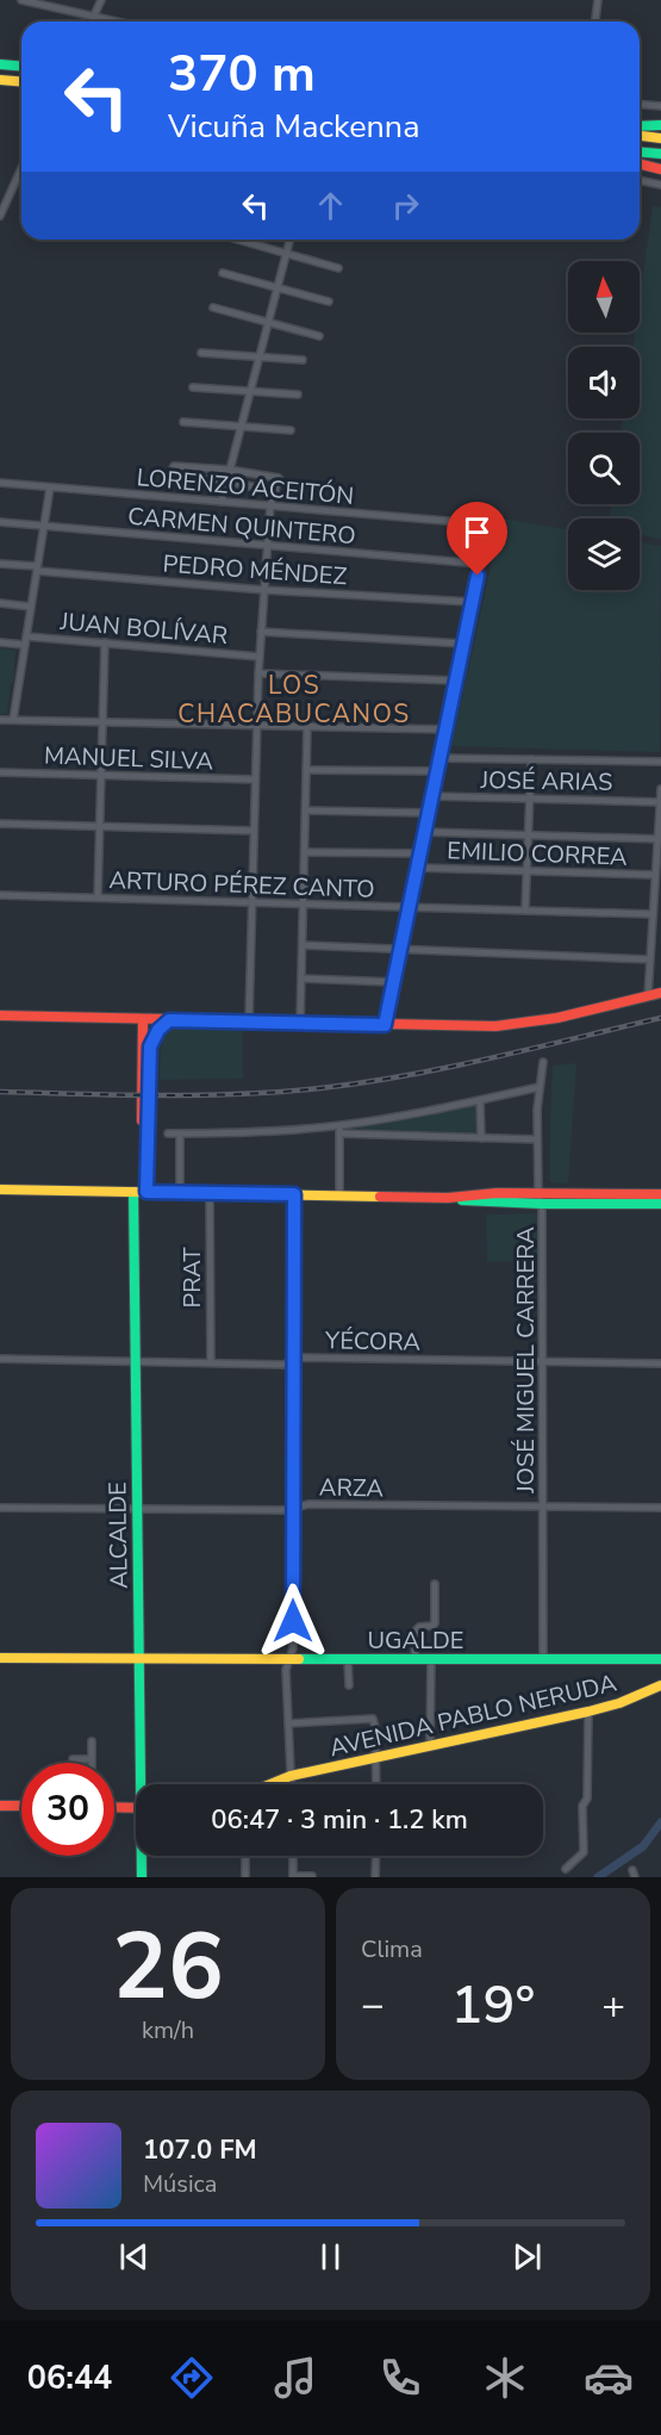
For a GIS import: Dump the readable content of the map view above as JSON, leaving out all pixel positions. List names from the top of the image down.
{
  "streets": {
    "main road": ["ALCALDE", "UGALDE", "AVENIDA PABLO NERUDA"],
    "street": [
      "LORENZO ACEITÓN",
      "CARMEN QUINTERO",
      "PEDRO MÉNDEZ",
      "JUAN BOLÍVAR",
      "MANUEL SILVA",
      "JOSÉ ARIAS",
      "EMILIO CORREA",
      "ARTURO PÉREZ CANTO",
      "PRAT",
      "YÉCORA",
      "JOSÉ MIGUEL CARRERA",
      "ARZA"
    ]
  },
  "crossings": [
    ["LORENZO ACEITÓN", "CARMEN QUINTERO"],
    ["PRAT", "YÉCORA"],
    ["YÉCORA", "JOSÉ MIGUEL CARRERA"],
    ["YÉCORA", "ALCALDE"],
    ["JOSÉ MIGUEL CARRERA", "ARZA"],
    ["JOSÉ MIGUEL CARRERA", "UGALDE"],
    ["ARZA", "ALCALDE"],
    ["ALCALDE", "UGALDE"]
  ],
  "districts": ["LOS CHACABUCANOS"],
  "north": "top",
  "page": {
    "turn": ["370 m", "Vicuña Mackenna"],
    "limit": "30",
    "trip": "06:47 · 3 min · 1.2 km",
    "tile": [
      ["26", "km/h"],
      "Clima"
    ],
    "heat": ["−", "19°", "+"],
    "song": ["107.0 FM", "Música"],
    "tabs": "06:44"
  }
}
